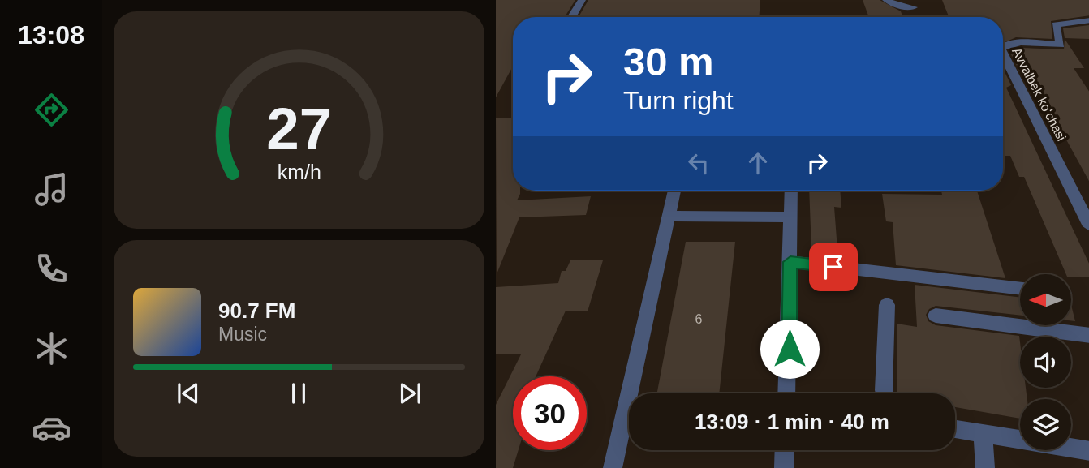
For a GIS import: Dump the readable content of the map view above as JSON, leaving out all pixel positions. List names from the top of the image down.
{
  "streets": {
    "street": ["Avvalbek koʻchasi"]
  },
  "house_numbers": ["6"],
  "north": "left",
  "page": {
    "tabs": "13:08",
    "turn": ["30 m", "Turn right"],
    "song": ["90.7 FM", "Music"],
    "limit": "30",
    "trip": "13:09 · 1 min · 40 m",
    "gauge": ["27", "km/h"]
  }
}
